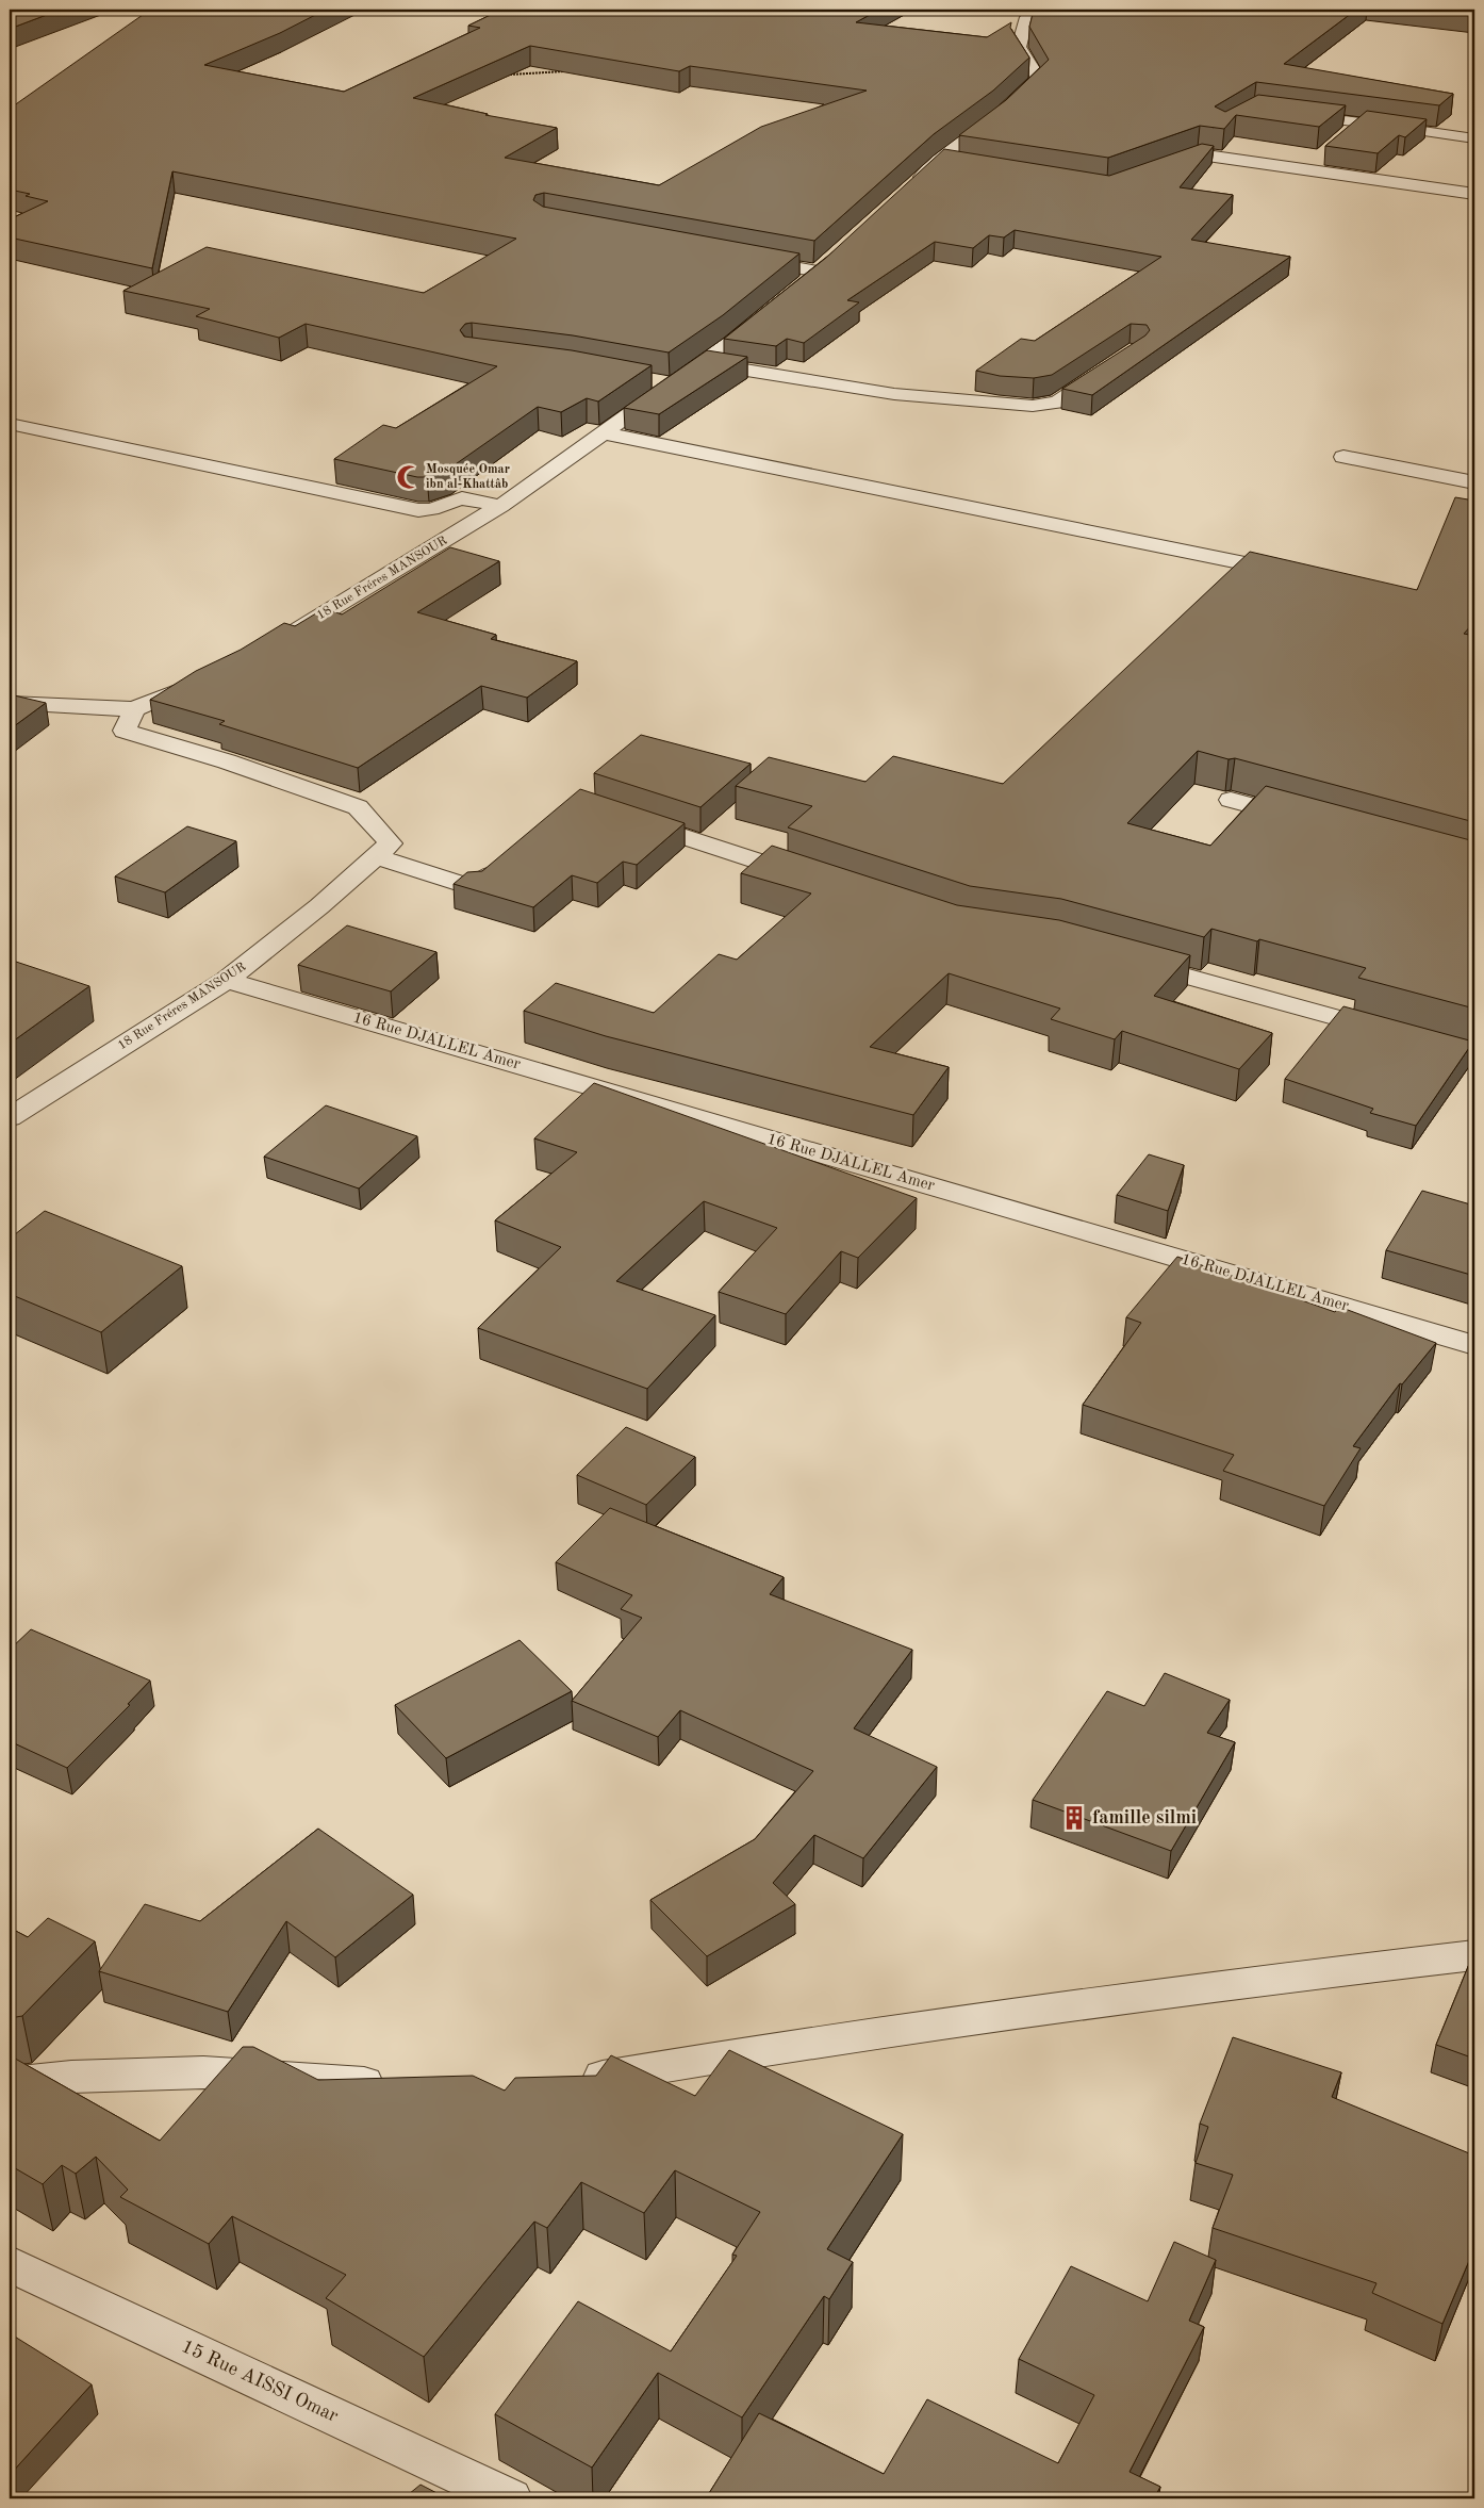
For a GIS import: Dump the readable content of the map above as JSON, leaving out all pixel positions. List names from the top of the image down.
{
  "streets": {
    "street": ["18 Rue Fréres MANSOUR", "16 Rue DJALLEL Amer", "15 Rue AISSI Omar"]
  },
  "crossings": [
    ["18 Rue Fréres MANSOUR", "16 Rue DJALLEL Amer"]
  ],
  "places": {
    "mosque": ["Mosquée Omar ibn al-Khattâb"],
    "building": ["famille silmi"]
  }
}
